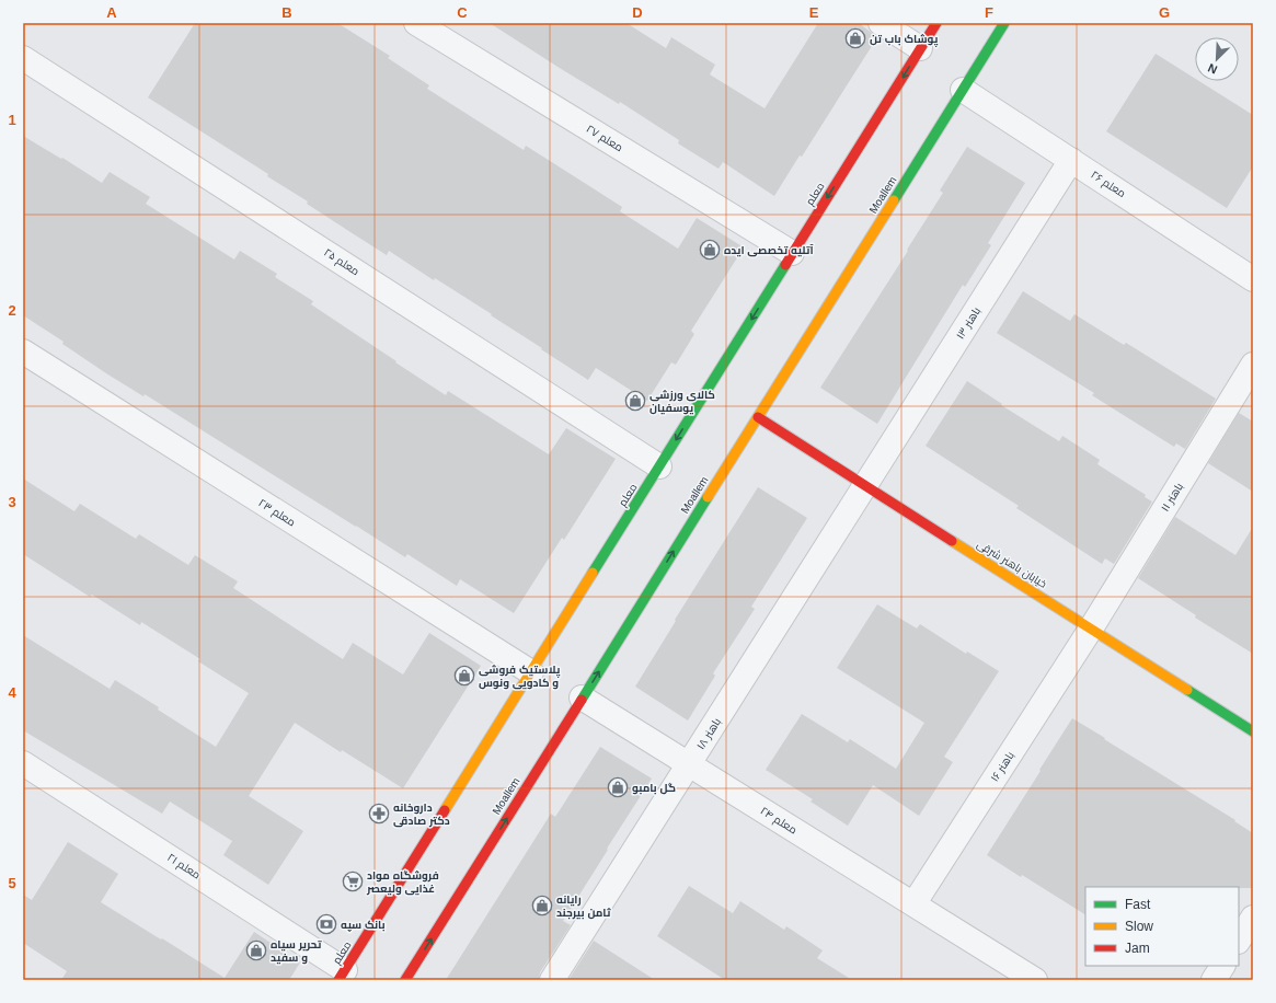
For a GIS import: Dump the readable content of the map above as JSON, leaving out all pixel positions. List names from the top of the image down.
{
  "streets": {
    "main road": ["معلم", "Moallem", "خیابان باهنر شرقی"],
    "street": [
      "معلم ۲۷",
      "معلم ۲۶",
      "معلم ۲۵",
      "باهنر ۱۳",
      "باهنر ۱۱",
      "معلم ۲۳",
      "باهنر ۱۸",
      "باهنر ۱۶",
      "معلم ۲۴",
      "معلم ۲۱"
    ]
  },
  "crossings": [
    ["معلم ۲۷", "معلم"],
    ["معلم ۲۶", "Moallem"],
    ["معلم ۲۶", "باهنر ۱۳"],
    ["معلم", "معلم ۲۵"],
    ["معلم", "معلم ۲۳"],
    ["معلم", "معلم ۲۱"],
    ["Moallem", "خیابان باهنر شرقی"],
    ["Moallem", "معلم ۲۴"],
    ["باهنر ۱۳", "خیابان باهنر شرقی"],
    ["باهنر ۱۳", "باهنر ۱۸"],
    ["باهنر ۱۱", "خیابان باهنر شرقی"],
    ["باهنر ۱۱", "باهنر ۱۶"],
    ["خیابان باهنر شرقی", "باهنر ۱۸"],
    ["خیابان باهنر شرقی", "باهنر ۱۶"],
    ["باهنر ۱۸", "معلم ۲۴"],
    ["باهنر ۱۶", "معلم ۲۴"]
  ],
  "one_way": ["معلم", "Moallem"],
  "places": {
    "shop": [
      "پوشاک باب تن",
      "آتلیه تخصصی ایده",
      "کالای ورزشی یوسفیان",
      "پلاستیک فروشی و کادویی ونوس",
      "گل بامبو",
      "رایانه ثامن بیرجند",
      "تحریر سیاه و سفید"
    ],
    "pharmacy": ["داروخانه دکتر صادقی"],
    "supermarket": ["فروشگاه مواد غذایی ولیعصر"],
    "bank": ["بانک سپه"]
  },
  "legend": ["Fast", "Slow", "Jam"],
  "north": "bottom left",
  "grid": {
    "columns": [
      "A",
      "B",
      "C",
      "D",
      "E",
      "F",
      "G"
    ],
    "rows": [
      "1",
      "2",
      "3",
      "4",
      "5"
    ]
  }
}
